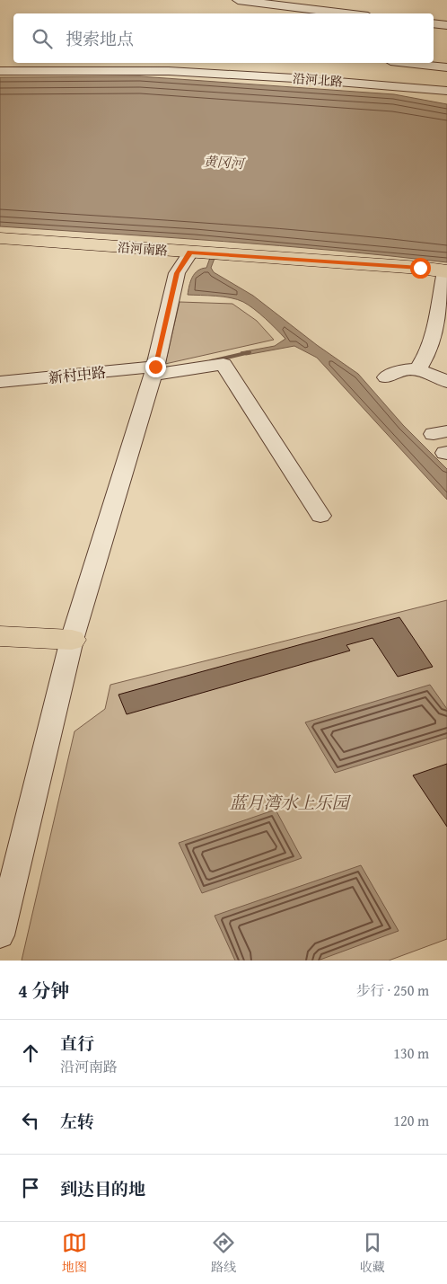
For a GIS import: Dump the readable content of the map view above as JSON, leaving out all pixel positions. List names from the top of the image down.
{
  "streets": {
    "main road": ["沿河南路"],
    "street": ["沿河北路", "新村中路"]
  },
  "water": ["黄冈河"],
  "parks": ["蓝月湾水上乐园"],
  "page": {
    "search": "搜索地点",
    "heading": ["4 分钟", "步行 · 250 m"],
    "list": [
      ["直行", "沿河南路", "130 m"],
      ["左转", "120 m"],
      "到达目的地"
    ],
    "nav": ["地图", "路线", "收藏"]
  }
}
